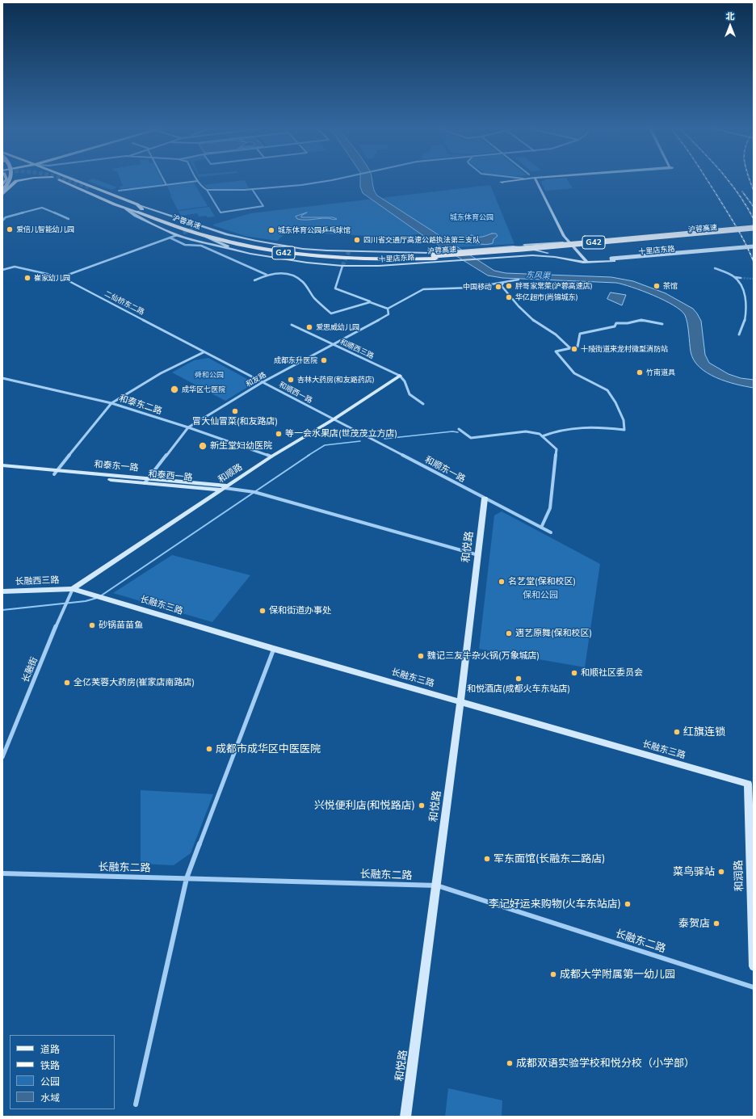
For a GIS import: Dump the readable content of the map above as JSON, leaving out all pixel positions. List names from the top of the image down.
{
  "streets": {
    "highway": ["沪蓉高速", "G42"],
    "street": [
      "十里店东路",
      "二仙桥东二路",
      "和顺西三路",
      "和友路",
      "和顺西一路",
      "和泰东二路",
      "和泰东一路",
      "和顺东一路",
      "和顺路",
      "和泰西一路",
      "和悦路",
      "长融西三路",
      "长融东三路",
      "长融街",
      "长融东二路",
      "和润路"
    ]
  },
  "crossings": [
    ["沪蓉高速", "十里店东路"],
    ["二仙桥东二路", "和顺西一路"],
    ["和顺西三路", "和友路"],
    ["和顺西三路", "和顺路"],
    ["和友路", "和顺西一路"],
    ["和友路", "和泰东二路"],
    ["和友路", "和泰东一路"],
    ["和友路", "和泰西一路"],
    ["和顺西一路", "和顺东一路"],
    ["和顺西一路", "和顺路"],
    ["和泰东二路", "和顺路"],
    ["和泰东一路", "和顺路"],
    ["和泰东一路", "和泰西一路"],
    ["和顺东一路", "和顺路"],
    ["和顺东一路", "和悦路"],
    ["和顺路", "和泰西一路"],
    ["和顺路", "长融西三路"],
    ["和顺路", "长融东三路"],
    ["和顺路", "长融街"],
    ["和悦路", "长融东三路"],
    ["和悦路", "长融东二路"],
    ["长融西三路", "长融东三路"],
    ["长融西三路", "长融街"],
    ["长融东三路", "长融街"],
    ["长融东三路", "和润路"]
  ],
  "water": ["东风渠"],
  "parks": ["城东体育公园", "舜和公园", "保和公园"],
  "places": [
    "爱倍儿智能幼儿园",
    "城东体育公园乒乓球馆",
    "四川省交通厅高速公路执法第三支队",
    "崔家幼儿园",
    "胖哥家常菜(沪蓉高速店)",
    "茶馆",
    "中国移动",
    "华亿超市(尚锦城东)",
    "爱思威幼儿园",
    "十陵街道来龙村微型消防站",
    "成都东升医院",
    "竹南道具",
    "杏林大药房(和友路药店)",
    "成华区七医院",
    "冒大仙冒菜(和友路店)",
    "等一会水果店(世茂茂立方店)",
    "新生堂妇幼医院",
    "名艺堂(保和校区)",
    "保和街道办事处",
    "砂锅苗苗鱼",
    "遇艺原舞(保和校区)",
    "魏记三友牛杂火锅(万象城店)",
    "和顺社区委员会",
    "和悦酒店(成都火车东站店)",
    "全亿芙蓉大药房(崔家店南路店)",
    "红旗连锁",
    "成都市成华区中医医院",
    "兴悦便利店(和悦路店)",
    "军东面馆(长融东二路店)",
    "菜鸟驿站",
    "李记好运来购物(火车东站店)",
    "泰贺店",
    "成都大学附属第一幼儿园",
    "成都双语实验学校和悦分校（小学部）"
  ],
  "legend": [
    "道路",
    "铁路",
    "公园",
    "水域"
  ],
  "north": "top"
}
